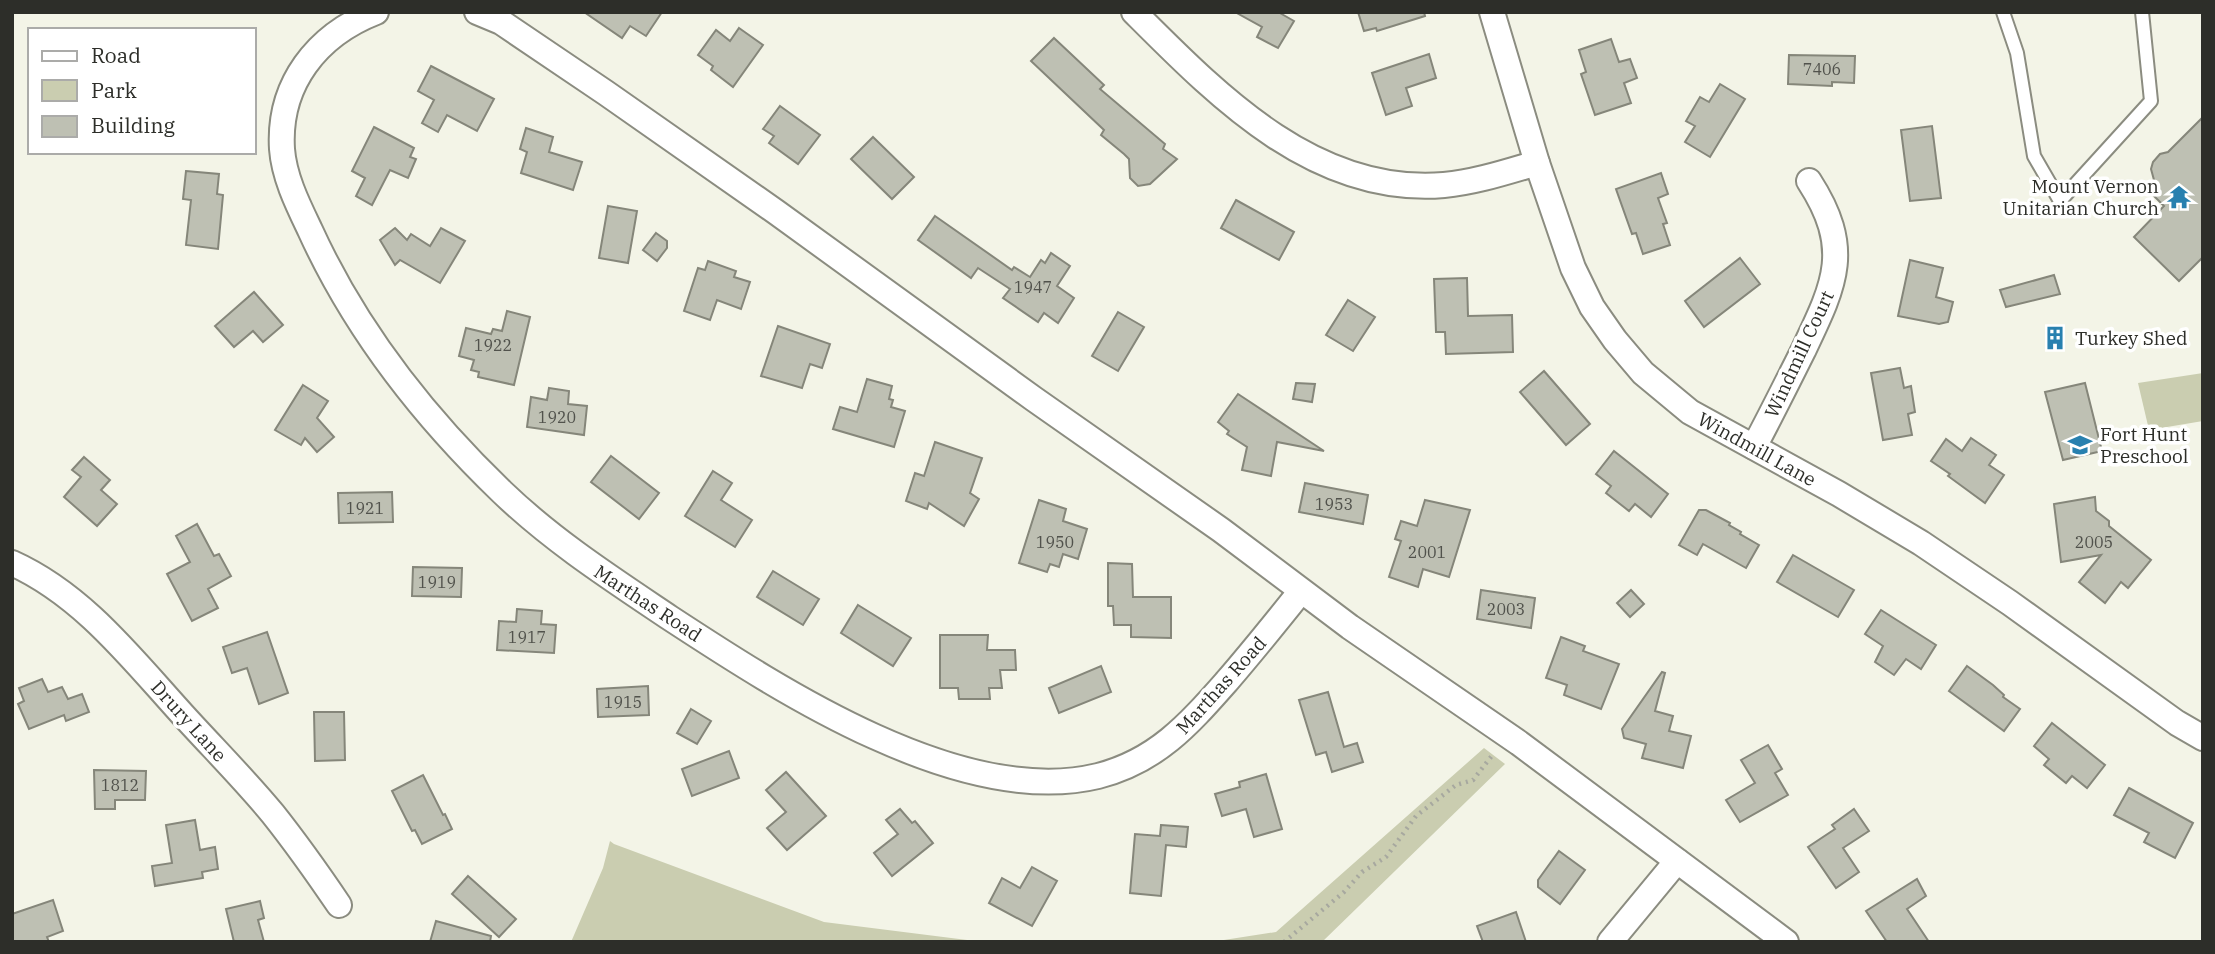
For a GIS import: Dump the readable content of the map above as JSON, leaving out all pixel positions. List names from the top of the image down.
{
  "streets": {
    "street": [
      "Windmill Court",
      "Windmill Lane",
      "Marthas Road",
      "Drury Lane"
    ]
  },
  "crossings": [
    ["Windmill Court", "Windmill Lane"]
  ],
  "places": {
    "temple": ["Mount Vernon Unitarian Church"],
    "building": ["Turkey Shed"],
    "school or university": ["Fort Hunt Preschool"]
  },
  "house_numbers": [
    "7406",
    "1947",
    "1922",
    "1920",
    "1953",
    "1921",
    "1950",
    "2005",
    "2001",
    "1919",
    "2003",
    "1917",
    "1915",
    "1812"
  ],
  "legend": ["Road", "Park", "Building"]
}
